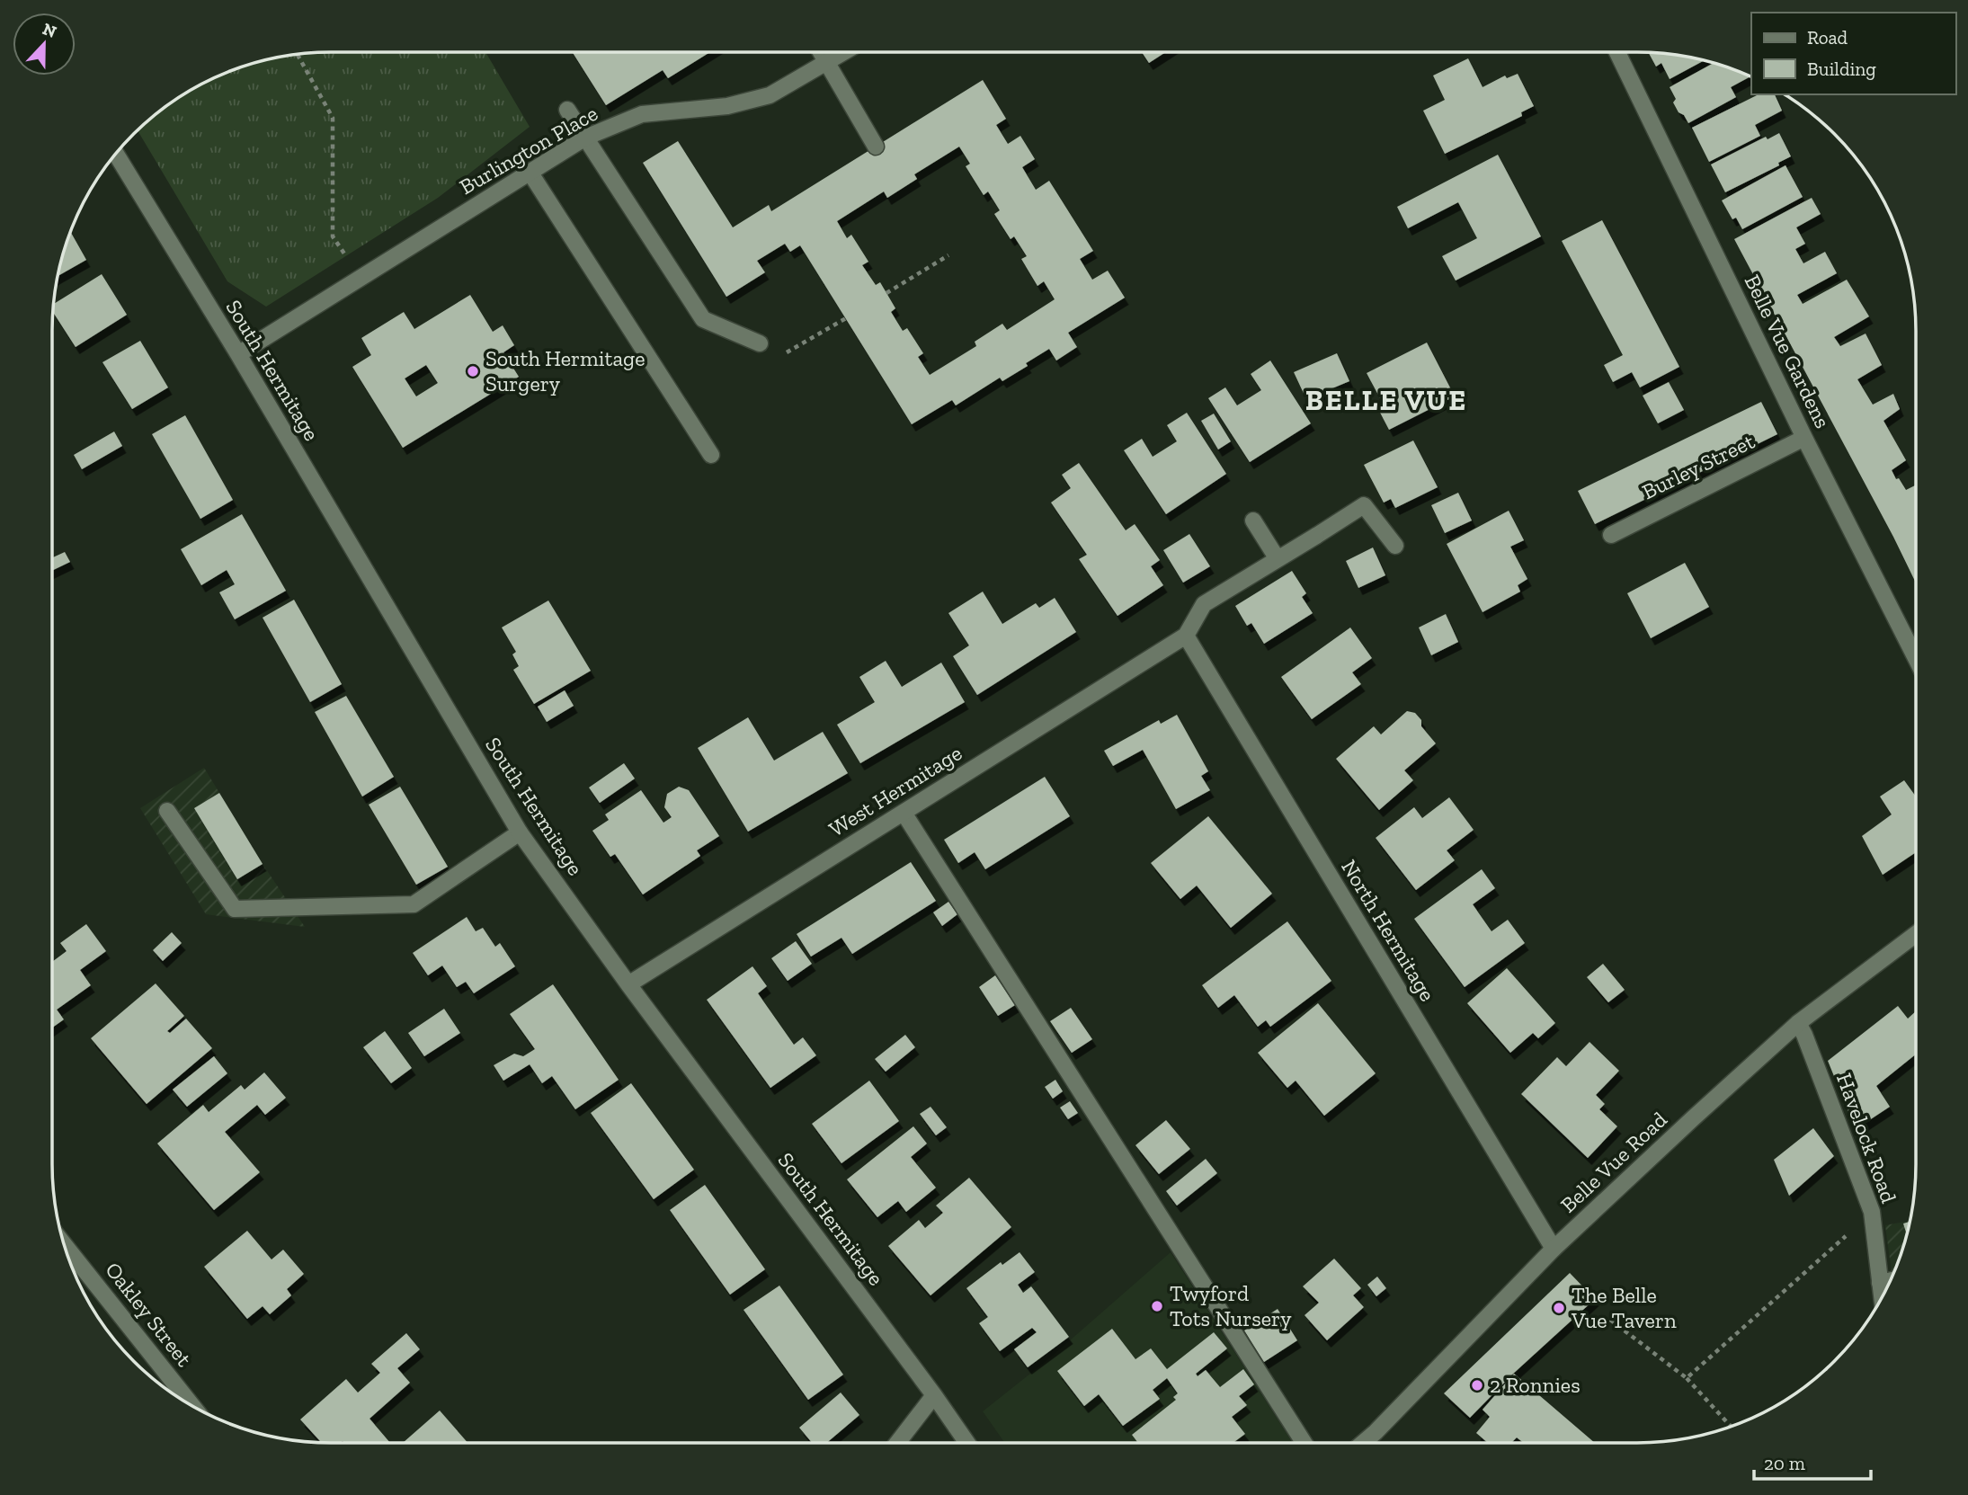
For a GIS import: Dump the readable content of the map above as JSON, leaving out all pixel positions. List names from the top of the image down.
{
  "streets": {
    "street": [
      "Burlington Place",
      "Belle Vue Gardens",
      "South Hermitage",
      "Burley Street",
      "West Hermitage",
      "North Hermitage",
      "Havelock Road",
      "Belle Vue Road",
      "Oakley Street"
    ]
  },
  "crossings": [
    ["Burlington Place", "South Hermitage"],
    ["Belle Vue Gardens", "Burley Street"],
    ["South Hermitage", "West Hermitage"],
    ["West Hermitage", "North Hermitage"],
    ["North Hermitage", "Belle Vue Road"],
    ["Havelock Road", "Belle Vue Road"]
  ],
  "districts": ["BELLE VUE"],
  "places": [
    "South Hermitage Surgery",
    "Twyford Tots Nursery",
    "The Belle Vue Tavern",
    "2 Ronnies"
  ],
  "legend": ["Road", "Building"],
  "scale_bar": "20 m",
  "north": "top"
}
